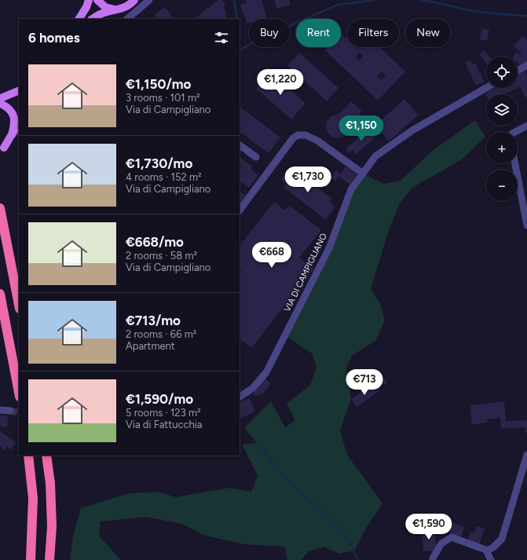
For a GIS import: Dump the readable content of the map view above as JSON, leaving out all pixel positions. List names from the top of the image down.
{
  "streets": {
    "street": ["VIA DI CAMPIGLIANO"]
  },
  "page": {
    "chip": [
      "Buy",
      "Rent",
      "Filters",
      "New"
    ],
    "heading": "6 homes",
    "map_buttons": ["+", "−"],
    "list": [
      {
        "name": "€1,150/mo",
        "note": "3 rooms · 101 m² · Via di Campigliano"
      },
      {
        "name": "€1,730/mo",
        "note": "4 rooms · 152 m² · Via di Campigliano"
      },
      {
        "name": "€668/mo",
        "note": "2 rooms · 58 m² · Via di Campigliano"
      },
      {
        "name": "€713/mo",
        "note": "2 rooms · 66 m² · Apartment"
      },
      {
        "name": "€1,590/mo",
        "note": "5 rooms · 123 m² · Via di Fattucchia"
      }
    ],
    "price": [
      "€1,220",
      "€1,150",
      "€1,730",
      "€668",
      "€713",
      "€1,590"
    ]
  }
}
